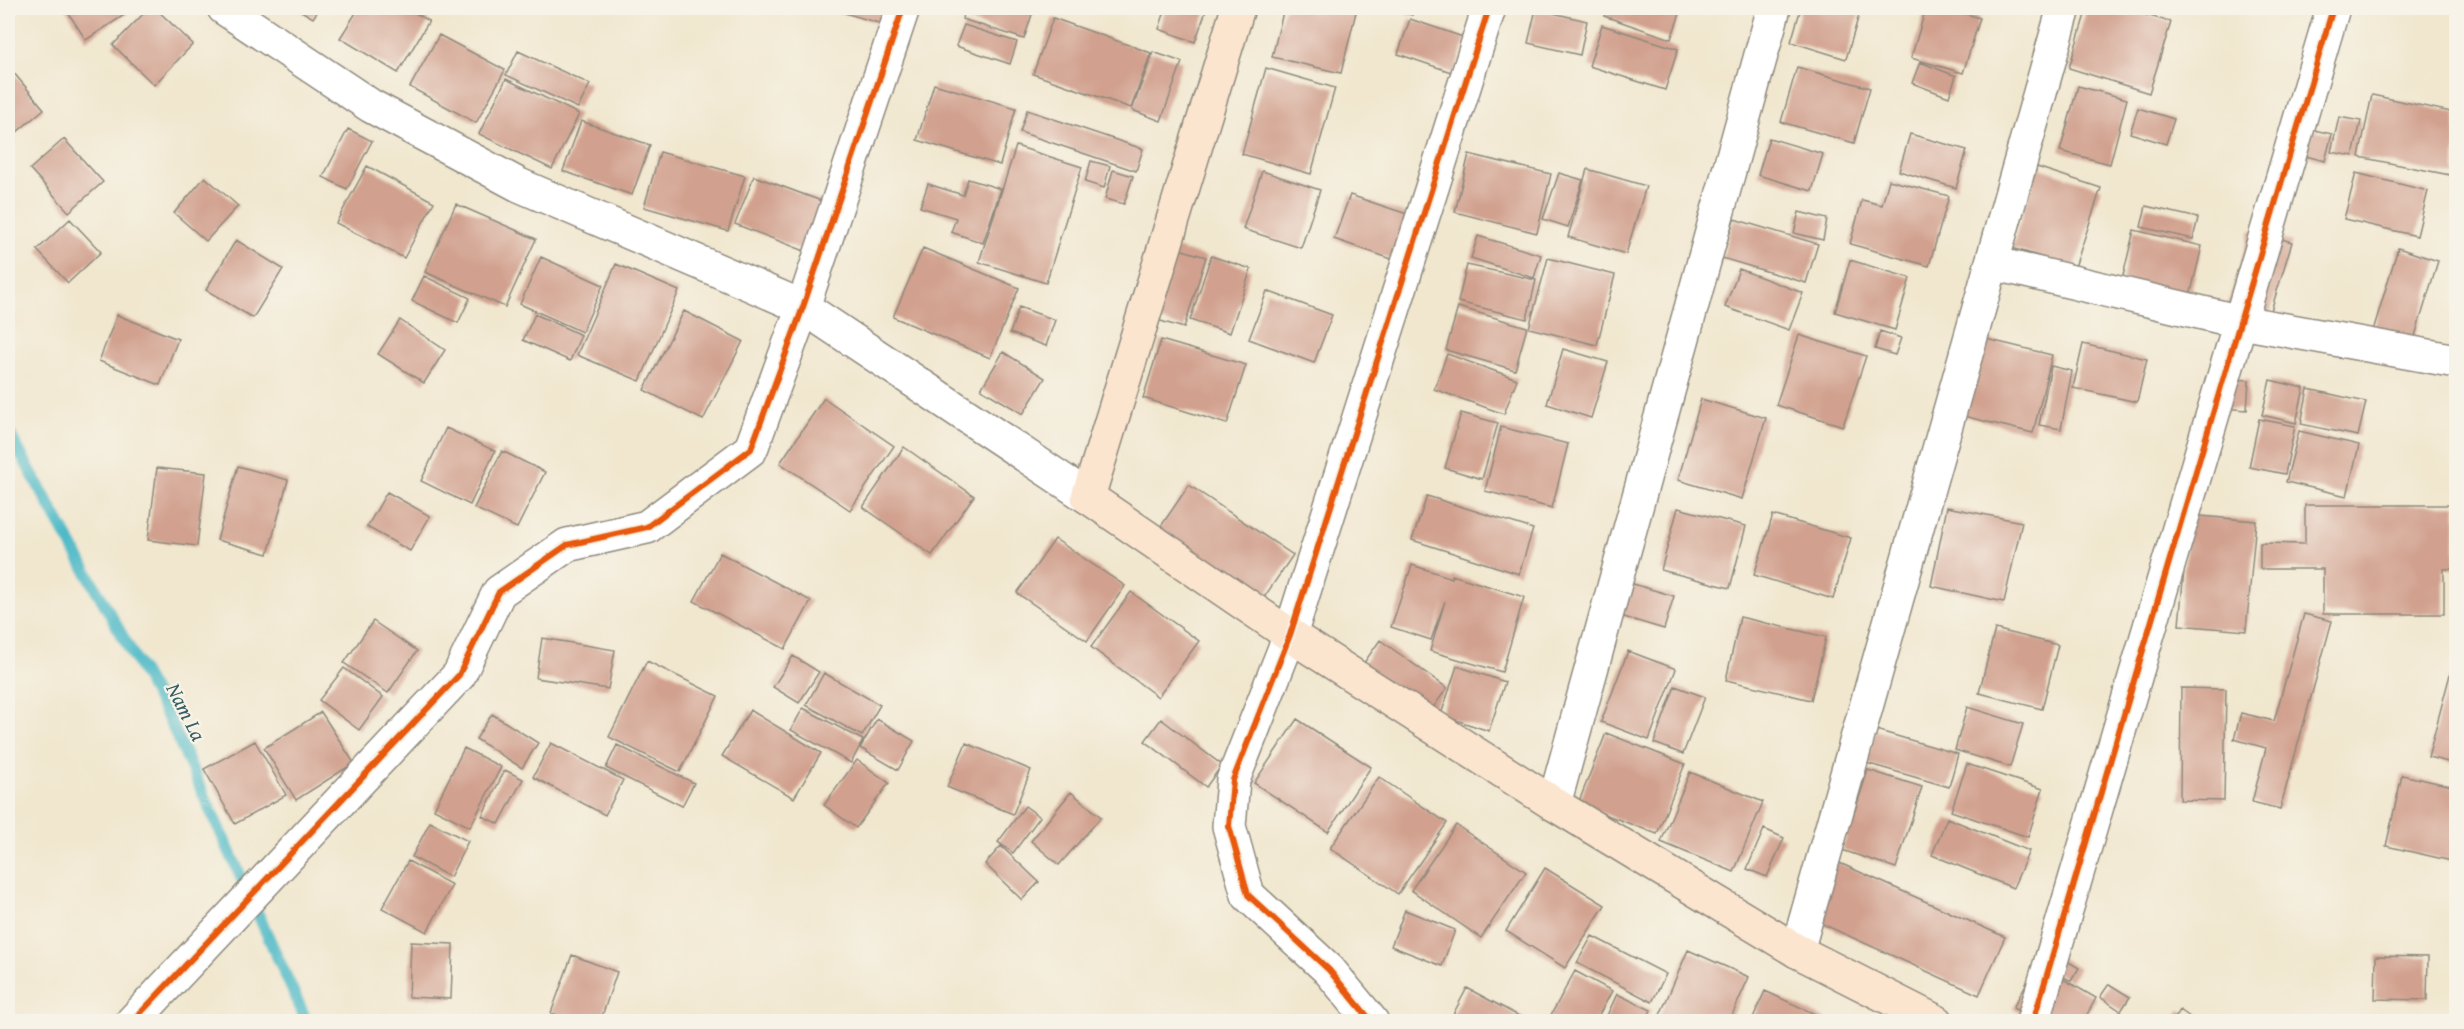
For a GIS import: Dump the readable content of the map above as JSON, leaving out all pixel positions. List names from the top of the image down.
{
  "water": ["Nam La"]
}
